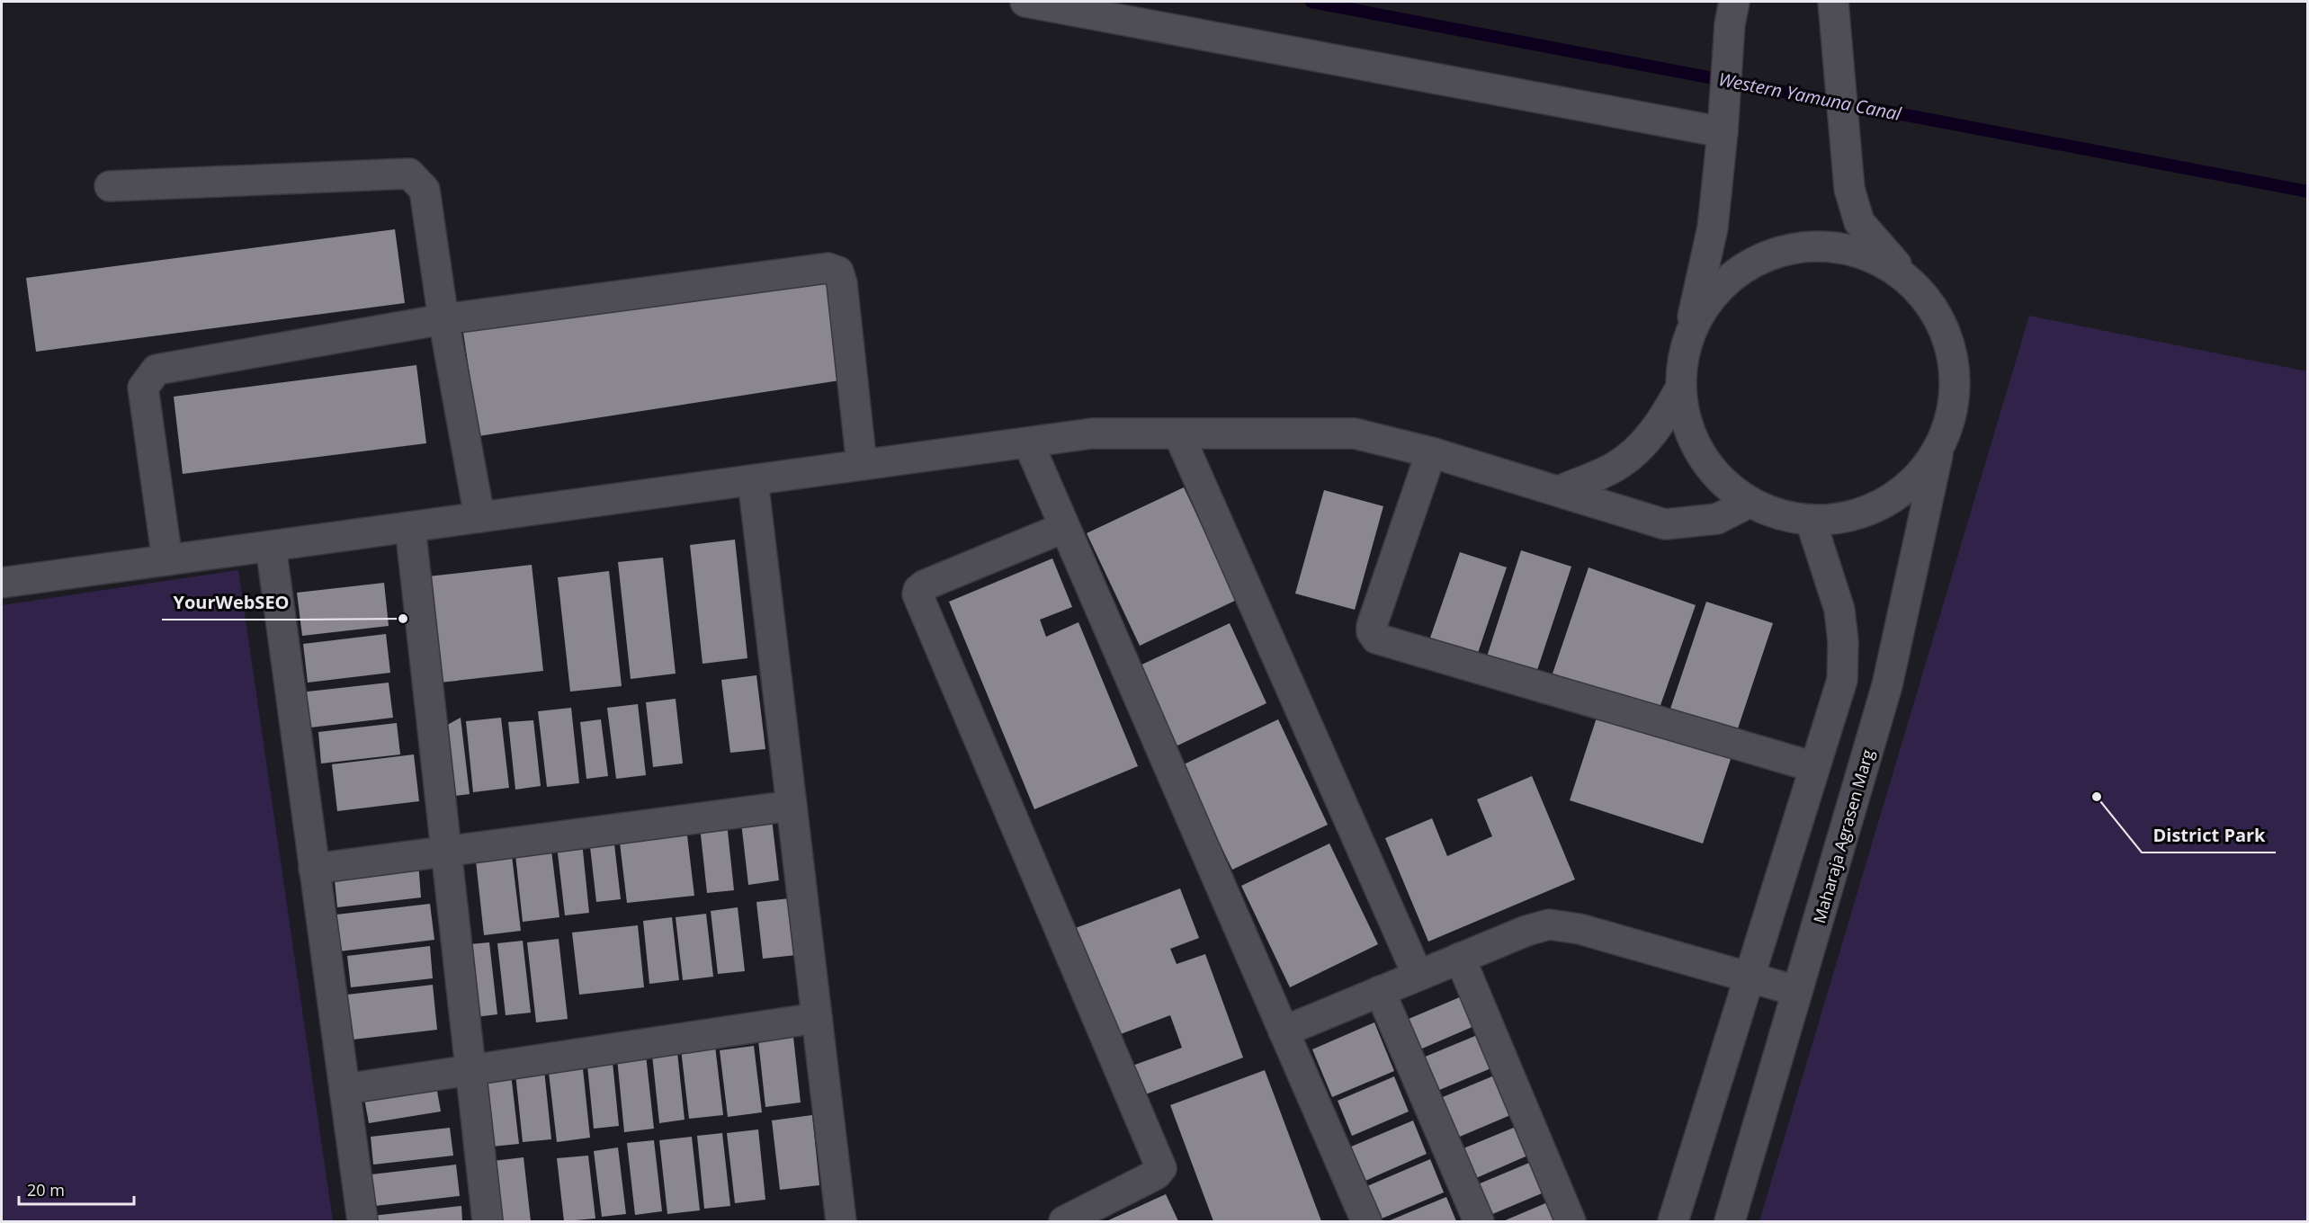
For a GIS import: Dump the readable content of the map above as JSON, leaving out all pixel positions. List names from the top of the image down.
{
  "streets": {
    "street": ["Maharaja Agrasen Marg"]
  },
  "water": ["Western Yamuna Canal"],
  "places": ["YourWebSEO", "District Park"],
  "scale_bar": "20 m"
}
